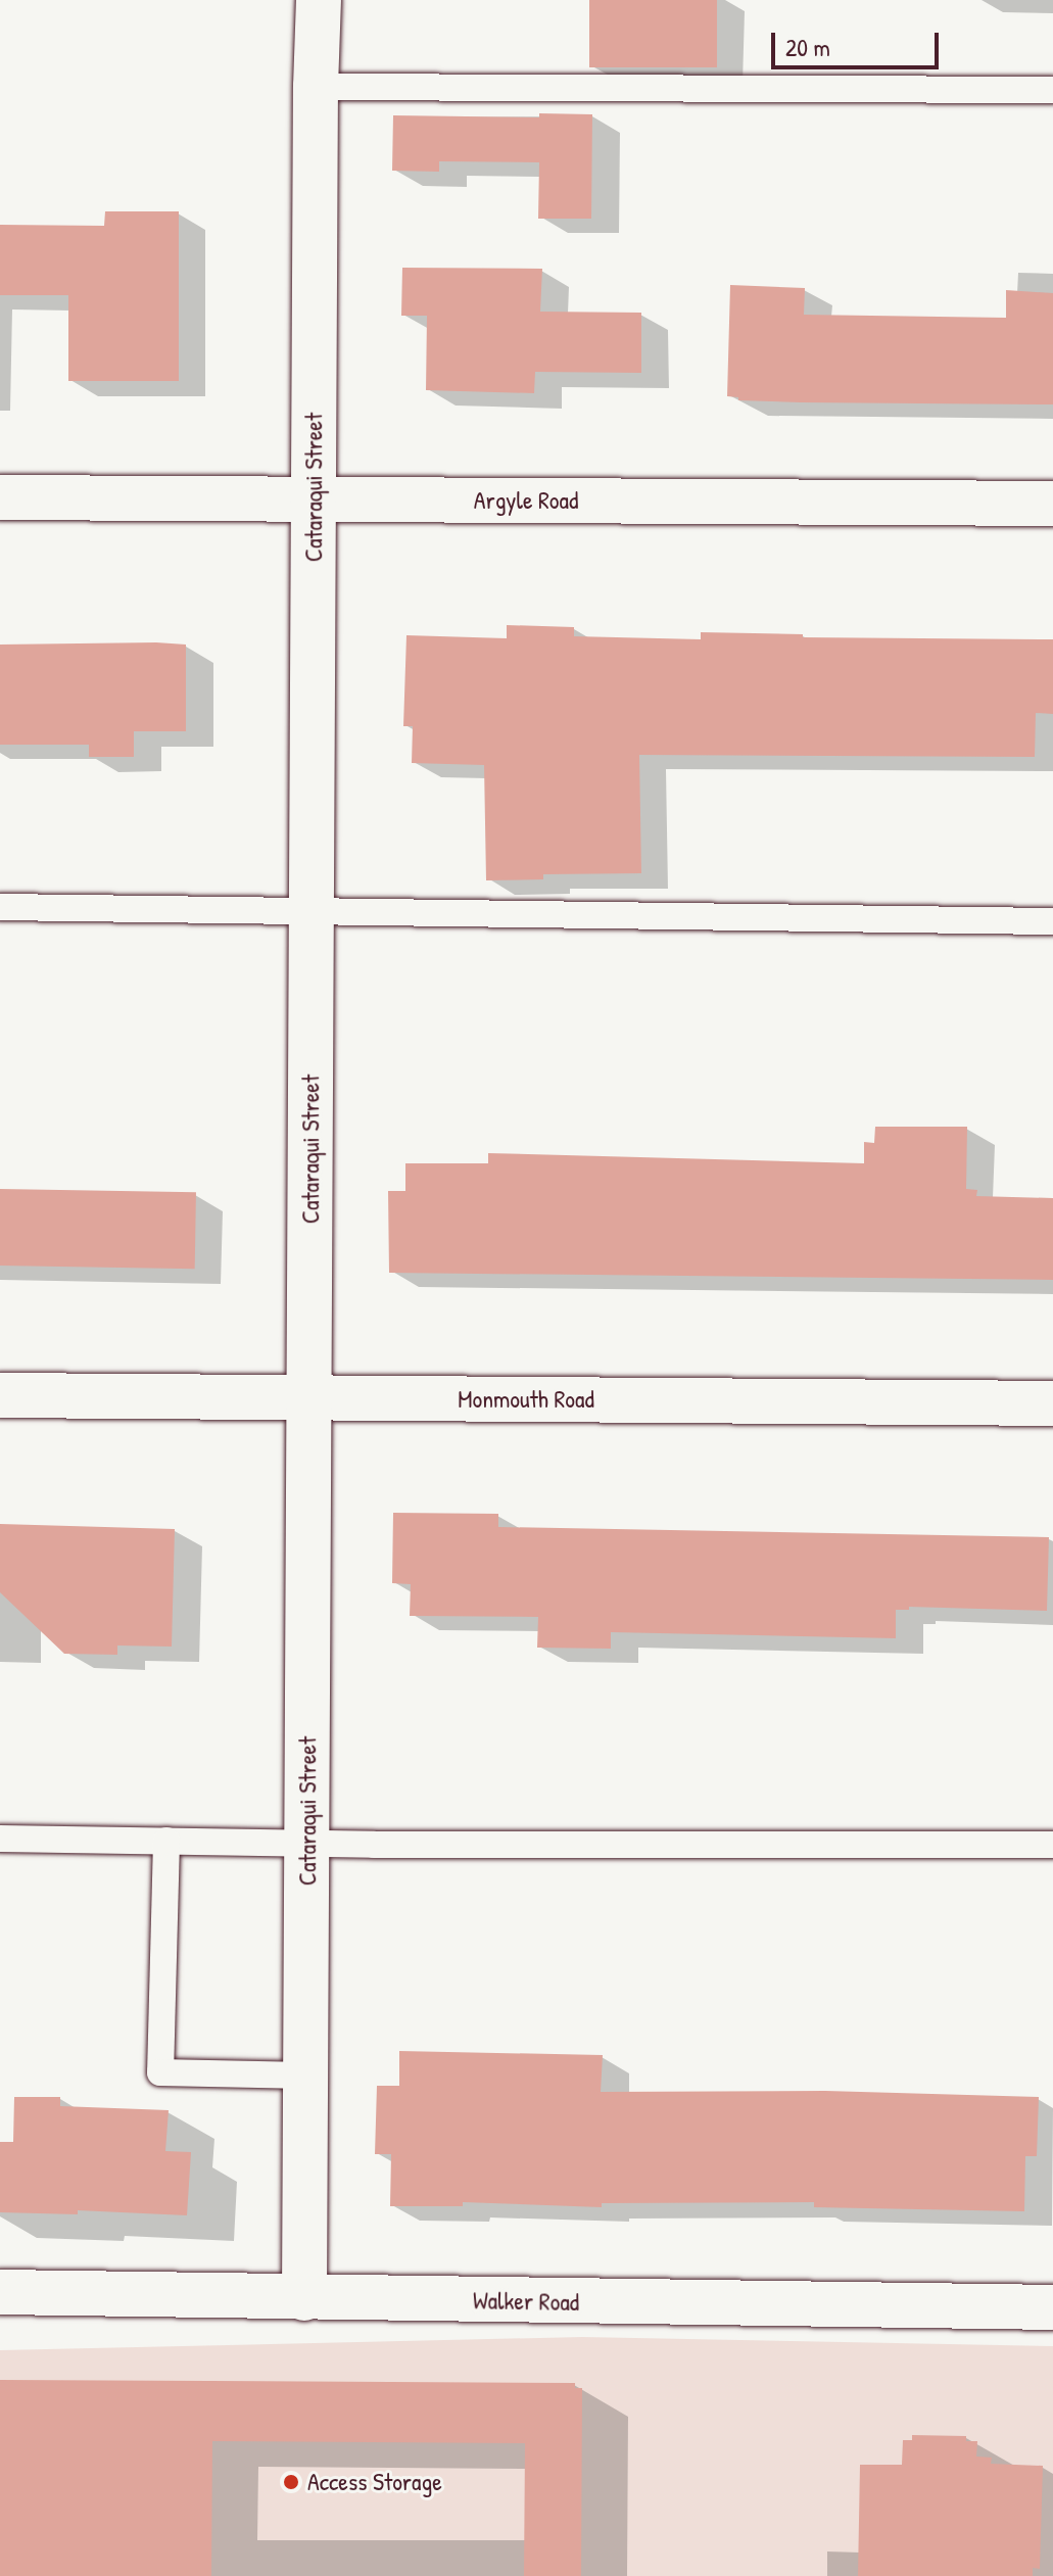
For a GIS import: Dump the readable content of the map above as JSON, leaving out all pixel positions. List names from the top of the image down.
{
  "streets": {
    "street": [
      "Cataraqui Street",
      "Argyle Road",
      "Monmouth Road",
      "Walker Road"
    ]
  },
  "crossings": [
    ["Cataraqui Street", "Argyle Road"],
    ["Cataraqui Street", "Monmouth Road"],
    ["Cataraqui Street", "Walker Road"]
  ],
  "places": ["Access Storage"],
  "scale_bar": "20 m"
}
